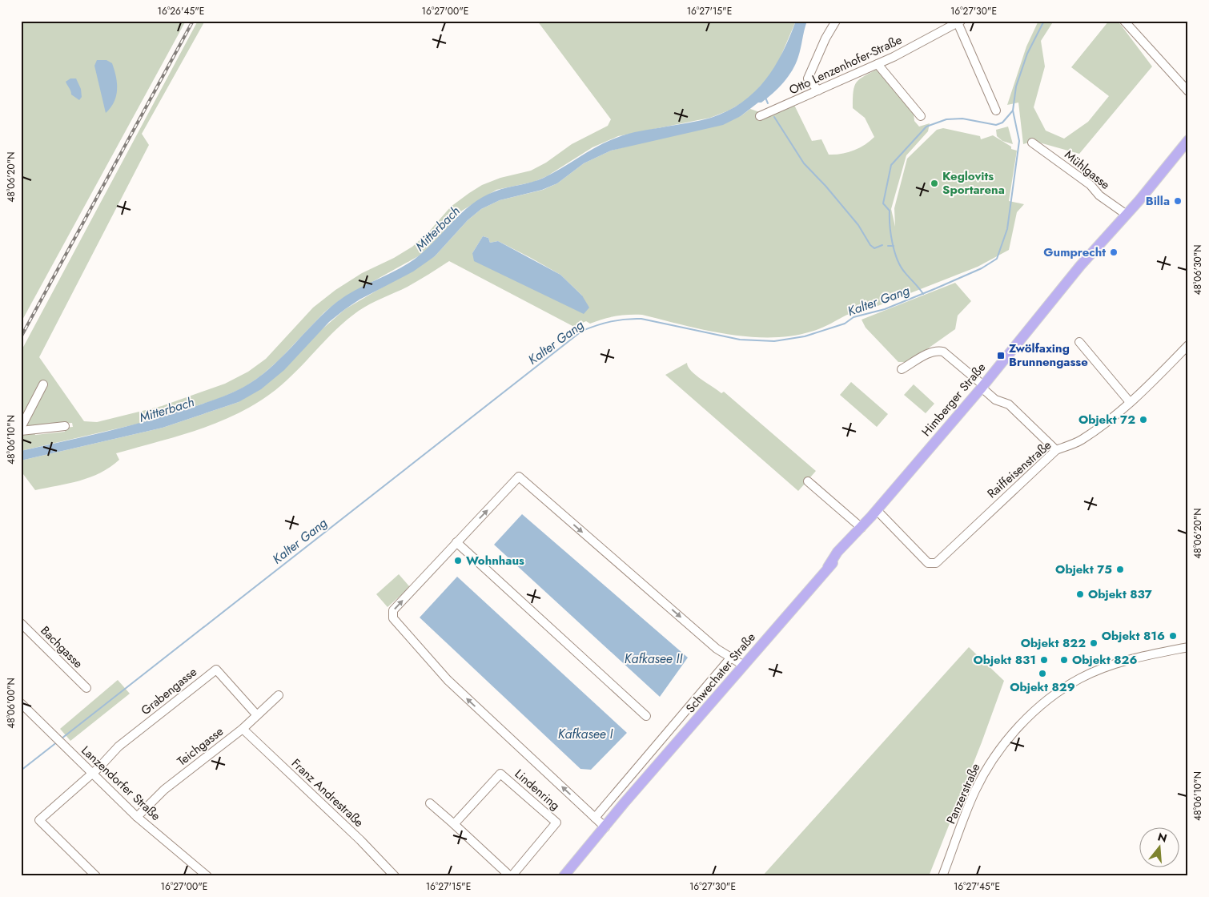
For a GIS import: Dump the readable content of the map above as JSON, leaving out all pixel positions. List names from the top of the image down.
{
  "streets": {
    "main road": ["Himberger Straße", "Schwechater Straße"],
    "street": [
      "Otto Lenzenhofer-Straße",
      "Mühlgasse",
      "Raiffeisenstraße",
      "Bachgasse",
      "Grabengasse",
      "Teichgasse",
      "Lanzendorfer Straße",
      "Lindenring",
      "Franz Andrestraße",
      "Panzerstraße"
    ]
  },
  "crossings": [
    ["Mühlgasse", "Himberger Straße"],
    ["Himberger Straße", "Raiffeisenstraße"],
    ["Himberger Straße", "Schwechater Straße"],
    ["Grabengasse", "Teichgasse"],
    ["Grabengasse", "Lanzendorfer Straße"],
    ["Teichgasse", "Lanzendorfer Straße"],
    ["Teichgasse", "Franz Andrestraße"]
  ],
  "water": [
    "Mitterbach",
    "Kalter Gang",
    "Kafkasee II",
    "Kafkasee I"
  ],
  "places": {
    "other": [
      "Keglovits Sportarena",
      "Billa",
      "Gumprecht",
      "Objekt 72",
      "Wohnhaus",
      "Objekt 75",
      "Objekt 837",
      "Objekt 816",
      "Objekt 822",
      "Objekt 831",
      "Objekt 826",
      "Objekt 829"
    ],
    "transit": ["Zwölfaxing Brunnengasse"]
  },
  "north": "top",
  "coordinates": [
    "16°26'45\"E",
    "16°27'00\"E",
    "16°27'15\"E",
    "16°27'30\"E",
    "48°06'20\"N",
    "48°06'30\"N",
    "48°06'10\"N",
    "48°06'00\"N",
    "16°27'45\"E"
  ]
}
